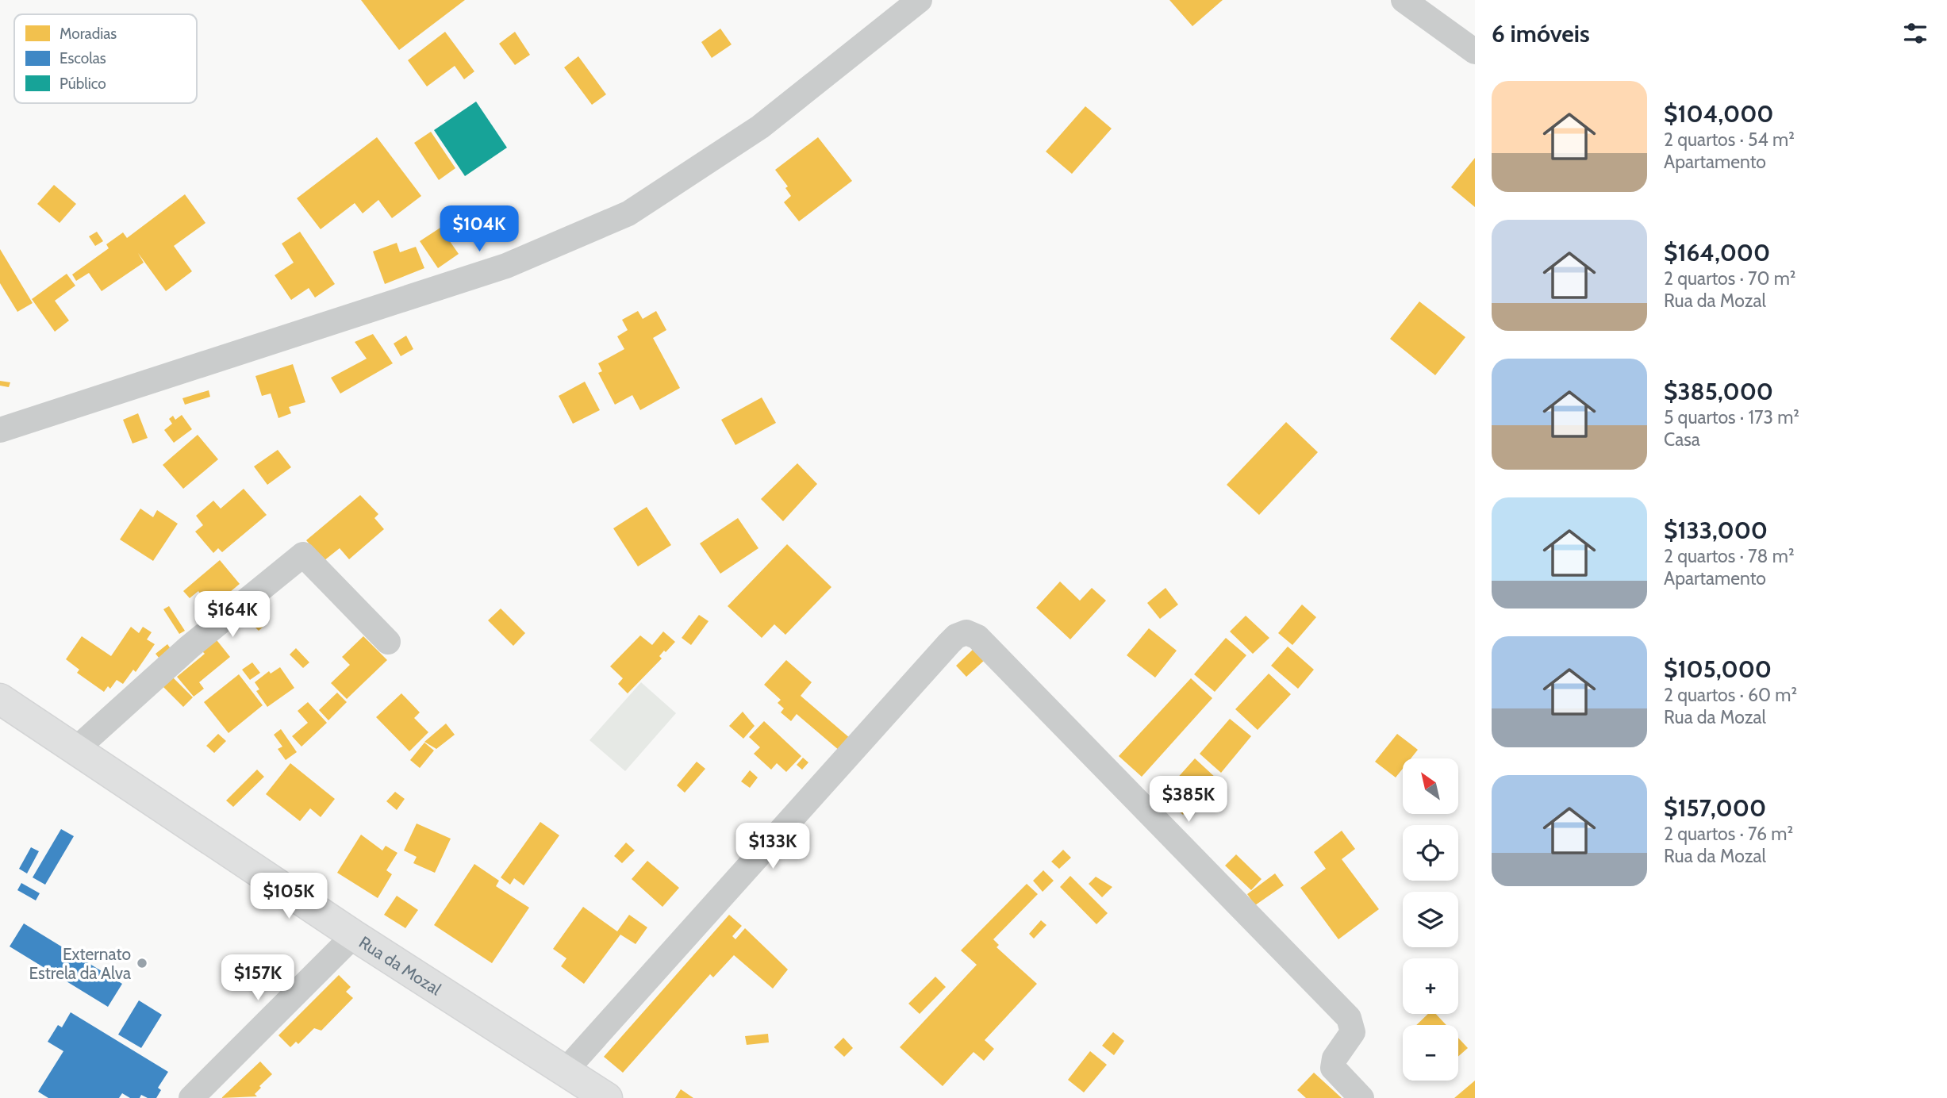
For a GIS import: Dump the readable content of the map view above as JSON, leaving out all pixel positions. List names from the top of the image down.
{
  "streets": {
    "main road": ["Rua da Mozal"]
  },
  "places": ["Externato Estrela da Alva"],
  "legend": ["Moradias", "Escolas", "Público"],
  "north": "top left",
  "page": {
    "heading": "6 imóveis",
    "list": [
      {
        "name": "$104,000",
        "note": "2 quartos · 54 m² · Apartamento"
      },
      {
        "name": "$164,000",
        "note": "2 quartos · 70 m² · Rua da Mozal"
      },
      {
        "name": "$385,000",
        "note": "5 quartos · 173 m² · Casa"
      },
      {
        "name": "$133,000",
        "note": "2 quartos · 78 m² · Apartamento"
      },
      {
        "name": "$105,000",
        "note": "2 quartos · 60 m² · Rua da Mozal"
      },
      {
        "name": "$157,000",
        "note": "2 quartos · 76 m² · Rua da Mozal"
      }
    ],
    "price": [
      "$104K",
      "$164K",
      "$385K",
      "$133K",
      "$105K",
      "$157K"
    ],
    "map_buttons": ["+", "−"]
  }
}
